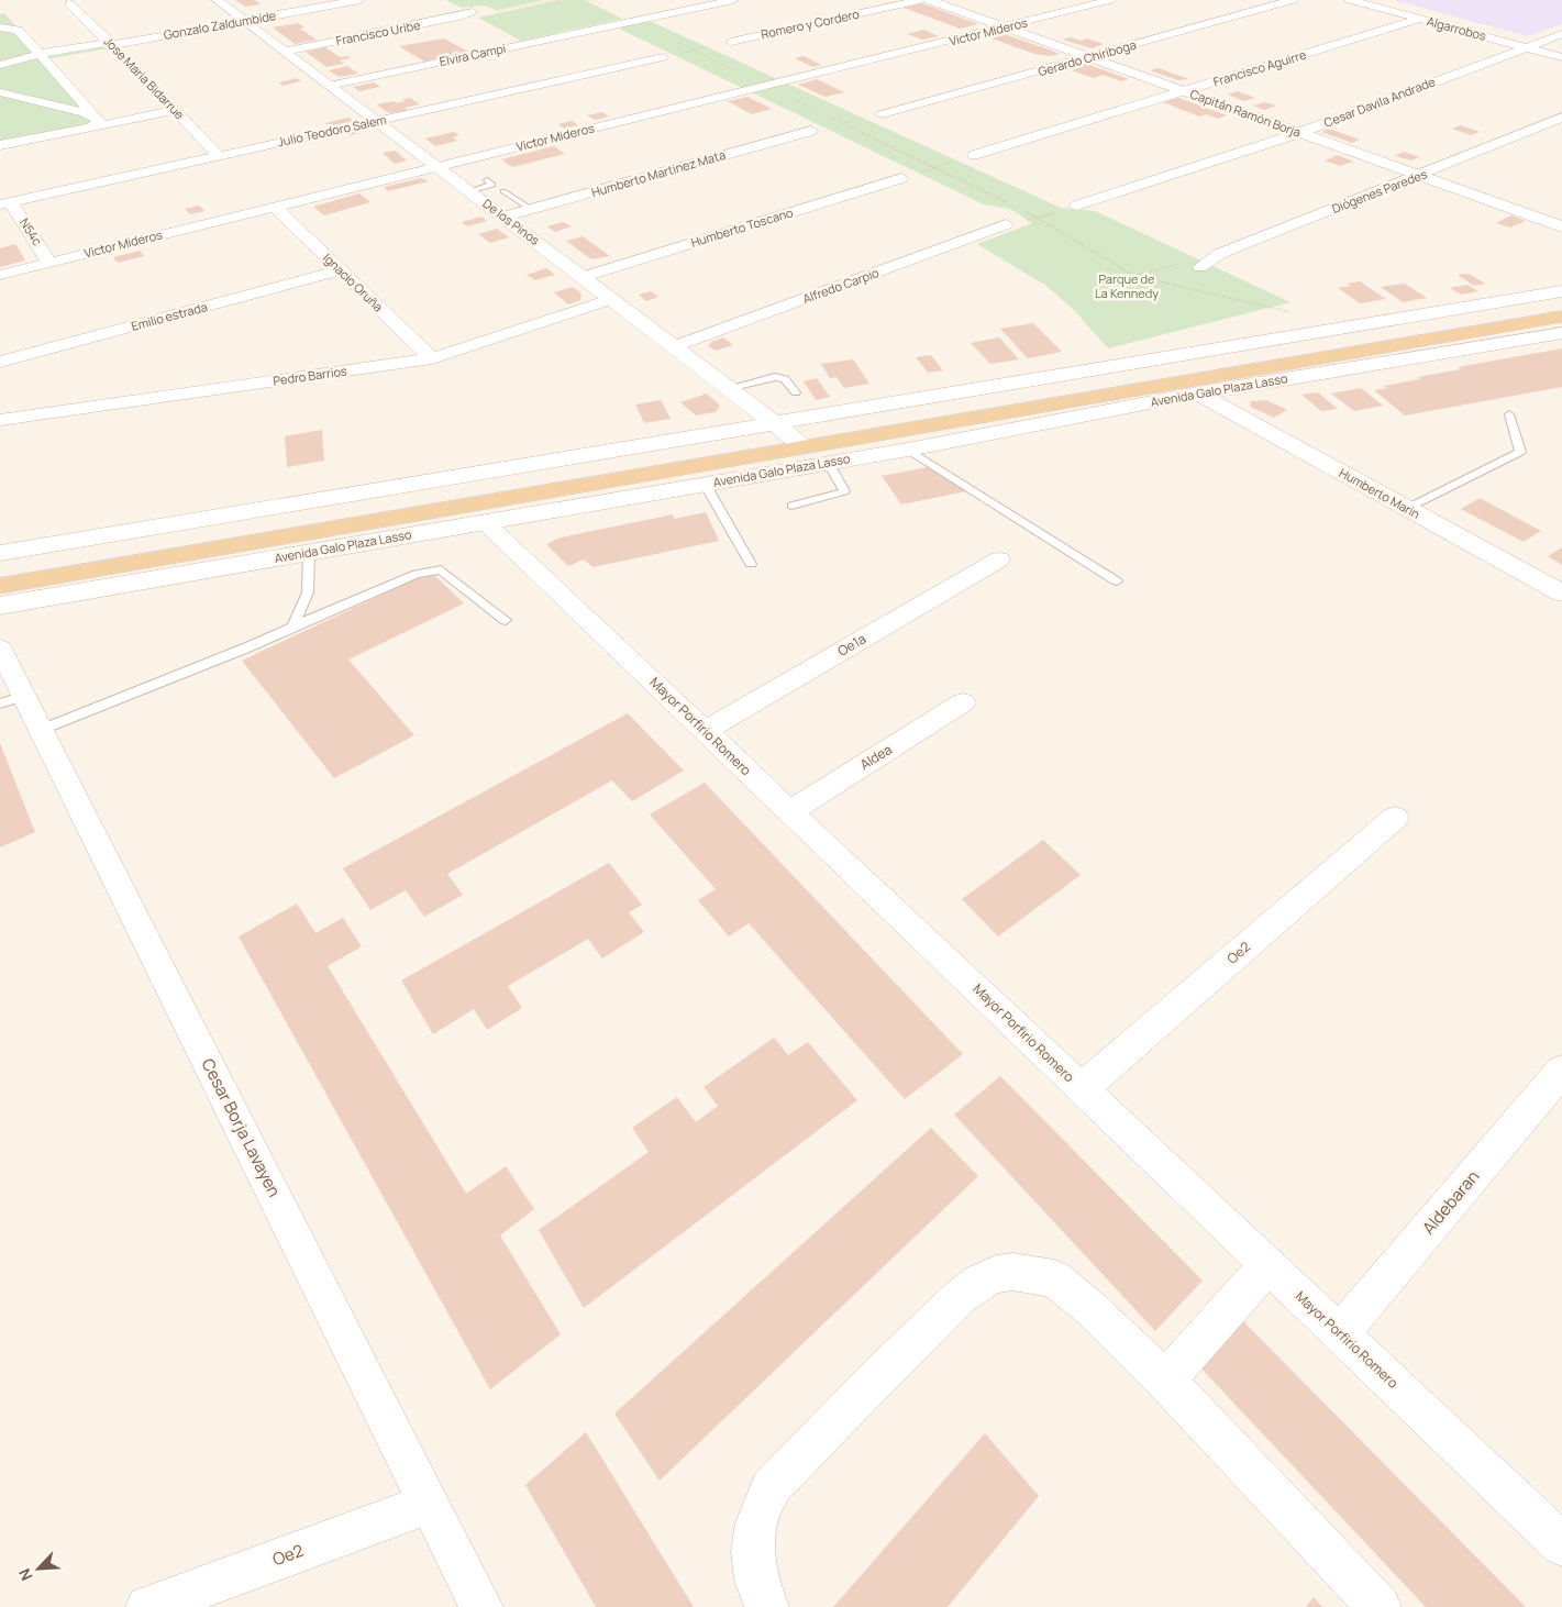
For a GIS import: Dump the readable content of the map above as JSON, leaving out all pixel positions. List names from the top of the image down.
{
  "streets": {
    "main road": ["Avenida Galo Plaza Lasso"],
    "street": [
      "Romero y Cordero",
      "Gonzalo Zaldumbide",
      "Algarrobos",
      "Victor Mideros",
      "Francisco Uribe",
      "Elvira Campi",
      "Gerardo Chiriboga",
      "Francisco Aguirre",
      "Jose Maria Bidarrue",
      "Cesar Davila Andrade",
      "Capitán Ramón Borja",
      "Julio Teodoro Salem",
      "Humberto Martinez Mata",
      "Diógenes Paredes",
      "De los Pinos",
      "Humberto Toscano",
      "N54c",
      "Ignacio Oruña",
      "Alfredo Carpio",
      "Emilio estrada",
      "Pedro Barrios",
      "Humberto Marin",
      "Oe1a",
      "Mayor Porfirio Romero",
      "Aldea",
      "Oe2",
      "Cesar Borja Lavayen",
      "Aldebaran"
    ]
  },
  "crossings": [
    ["Gonzalo Zaldumbide", "Jose Maria Bidarrue"],
    ["Gonzalo Zaldumbide", "De los Pinos"],
    ["Algarrobos", "Francisco Aguirre"],
    ["Algarrobos", "Cesar Davila Andrade"],
    ["Victor Mideros", "Capitán Ramón Borja"],
    ["Victor Mideros", "De los Pinos"],
    ["Victor Mideros", "N54c"],
    ["Victor Mideros", "Ignacio Oruña"],
    ["Francisco Uribe", "De los Pinos"],
    ["Elvira Campi", "De los Pinos"],
    ["Gerardo Chiriboga", "Capitán Ramón Borja"],
    ["Francisco Aguirre", "Capitán Ramón Borja"],
    ["Jose Maria Bidarrue", "Julio Teodoro Salem"],
    ["Cesar Davila Andrade", "Capitán Ramón Borja"],
    ["Capitán Ramón Borja", "Diógenes Paredes"],
    ["Julio Teodoro Salem", "De los Pinos"],
    ["Julio Teodoro Salem", "N54c"],
    ["Humberto Martinez Mata", "De los Pinos"],
    ["De los Pinos", "Humberto Toscano"],
    ["De los Pinos", "Alfredo Carpio"],
    ["De los Pinos", "Pedro Barrios"],
    ["De los Pinos", "Avenida Galo Plaza Lasso"],
    ["Ignacio Oruña", "Emilio estrada"],
    ["Ignacio Oruña", "Pedro Barrios"],
    ["Avenida Galo Plaza Lasso", "Humberto Marin"],
    ["Avenida Galo Plaza Lasso", "Mayor Porfirio Romero"],
    ["Oe1a", "Mayor Porfirio Romero"],
    ["Mayor Porfirio Romero", "Aldea"],
    ["Mayor Porfirio Romero", "Oe2"],
    ["Mayor Porfirio Romero", "Aldebaran"],
    ["Oe2", "Cesar Borja Lavayen"]
  ],
  "parks": ["Parque de La Kennedy"],
  "north": "bottom left"
}
